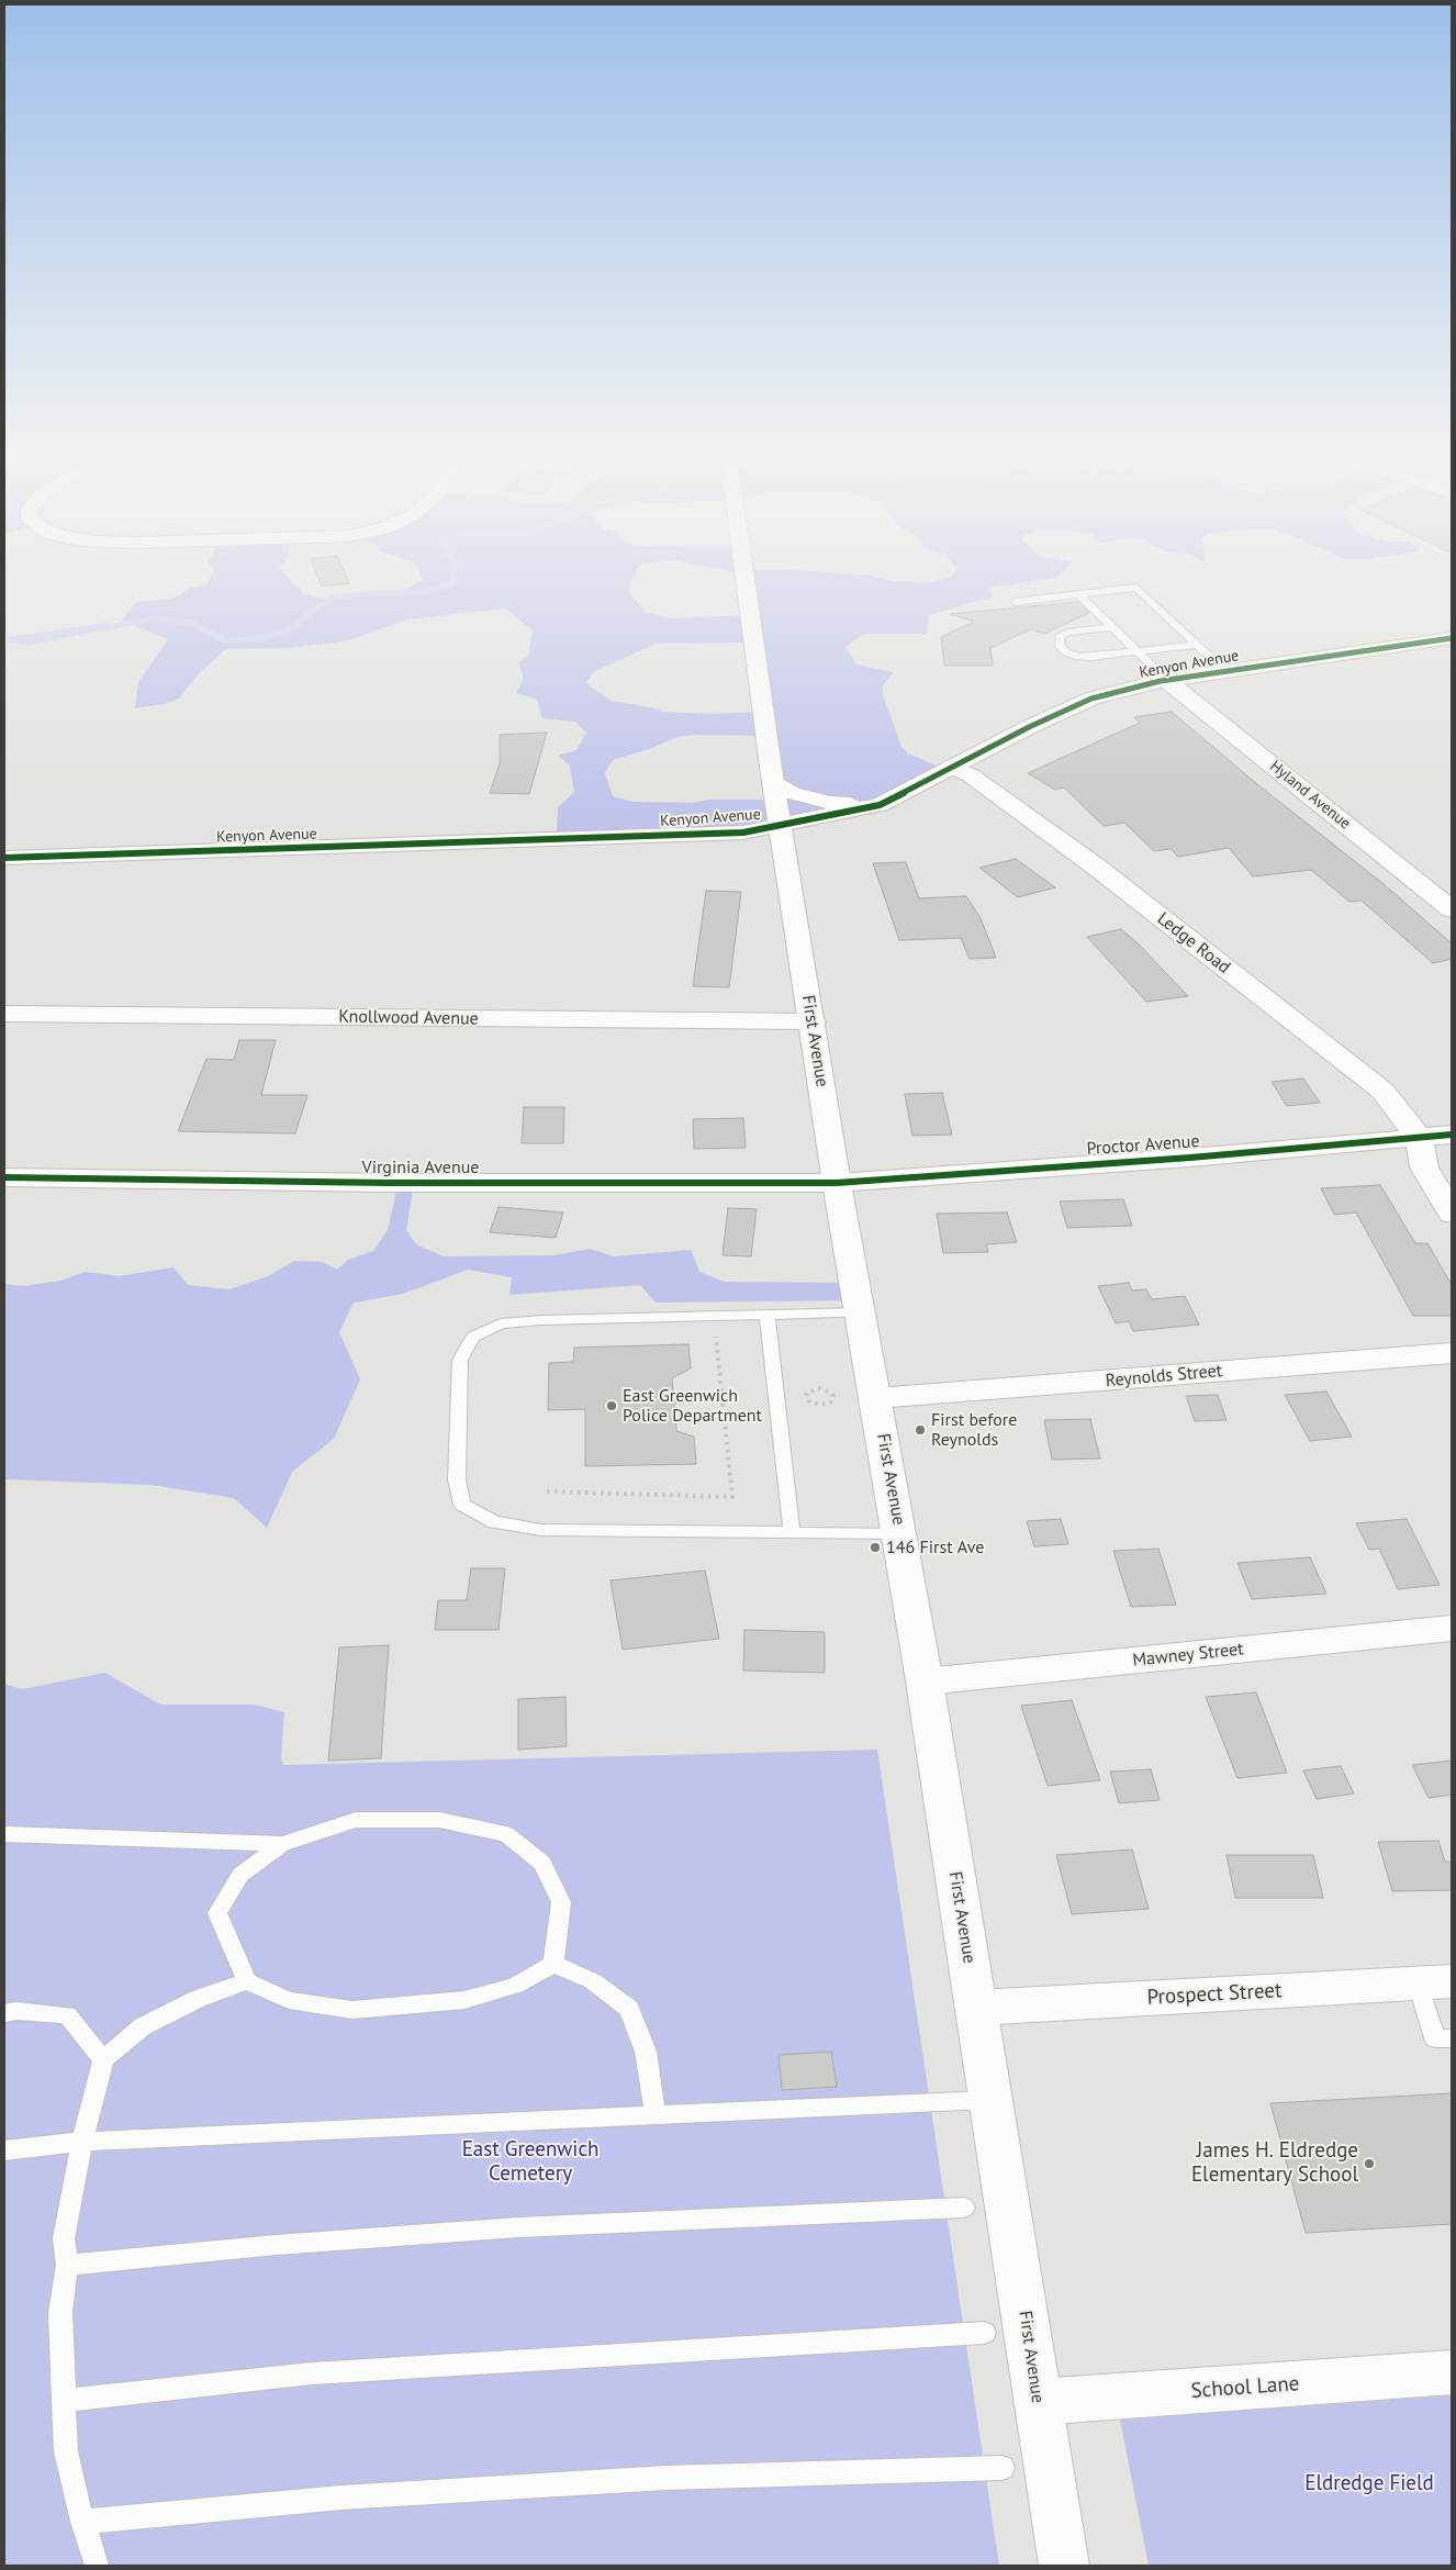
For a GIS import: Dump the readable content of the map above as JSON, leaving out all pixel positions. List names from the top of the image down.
{
  "streets": {
    "street": [
      "Kenyon Avenue",
      "Hyland Avenue",
      "Ledge Road",
      "Knollwood Avenue",
      "First Avenue",
      "Proctor Avenue",
      "Virginia Avenue",
      "Reynolds Street",
      "Mawney Street",
      "Prospect Street",
      "School Lane"
    ]
  },
  "crossings": [
    ["Kenyon Avenue", "Hyland Avenue"],
    ["Kenyon Avenue", "Ledge Road"],
    ["Kenyon Avenue", "First Avenue"],
    ["Ledge Road", "Proctor Avenue"],
    ["Knollwood Avenue", "First Avenue"],
    ["First Avenue", "Proctor Avenue"],
    ["First Avenue", "Virginia Avenue"],
    ["First Avenue", "Reynolds Street"],
    ["First Avenue", "Mawney Street"],
    ["First Avenue", "Prospect Street"],
    ["First Avenue", "School Lane"],
    ["Proctor Avenue", "Virginia Avenue"]
  ],
  "parks": ["East Greenwich Cemetery", "Eldredge Field"],
  "places": [
    "East Greenwich Police Department",
    "First before Reynolds",
    "146 First Ave",
    "James H. Eldredge Elementary School"
  ]
}
